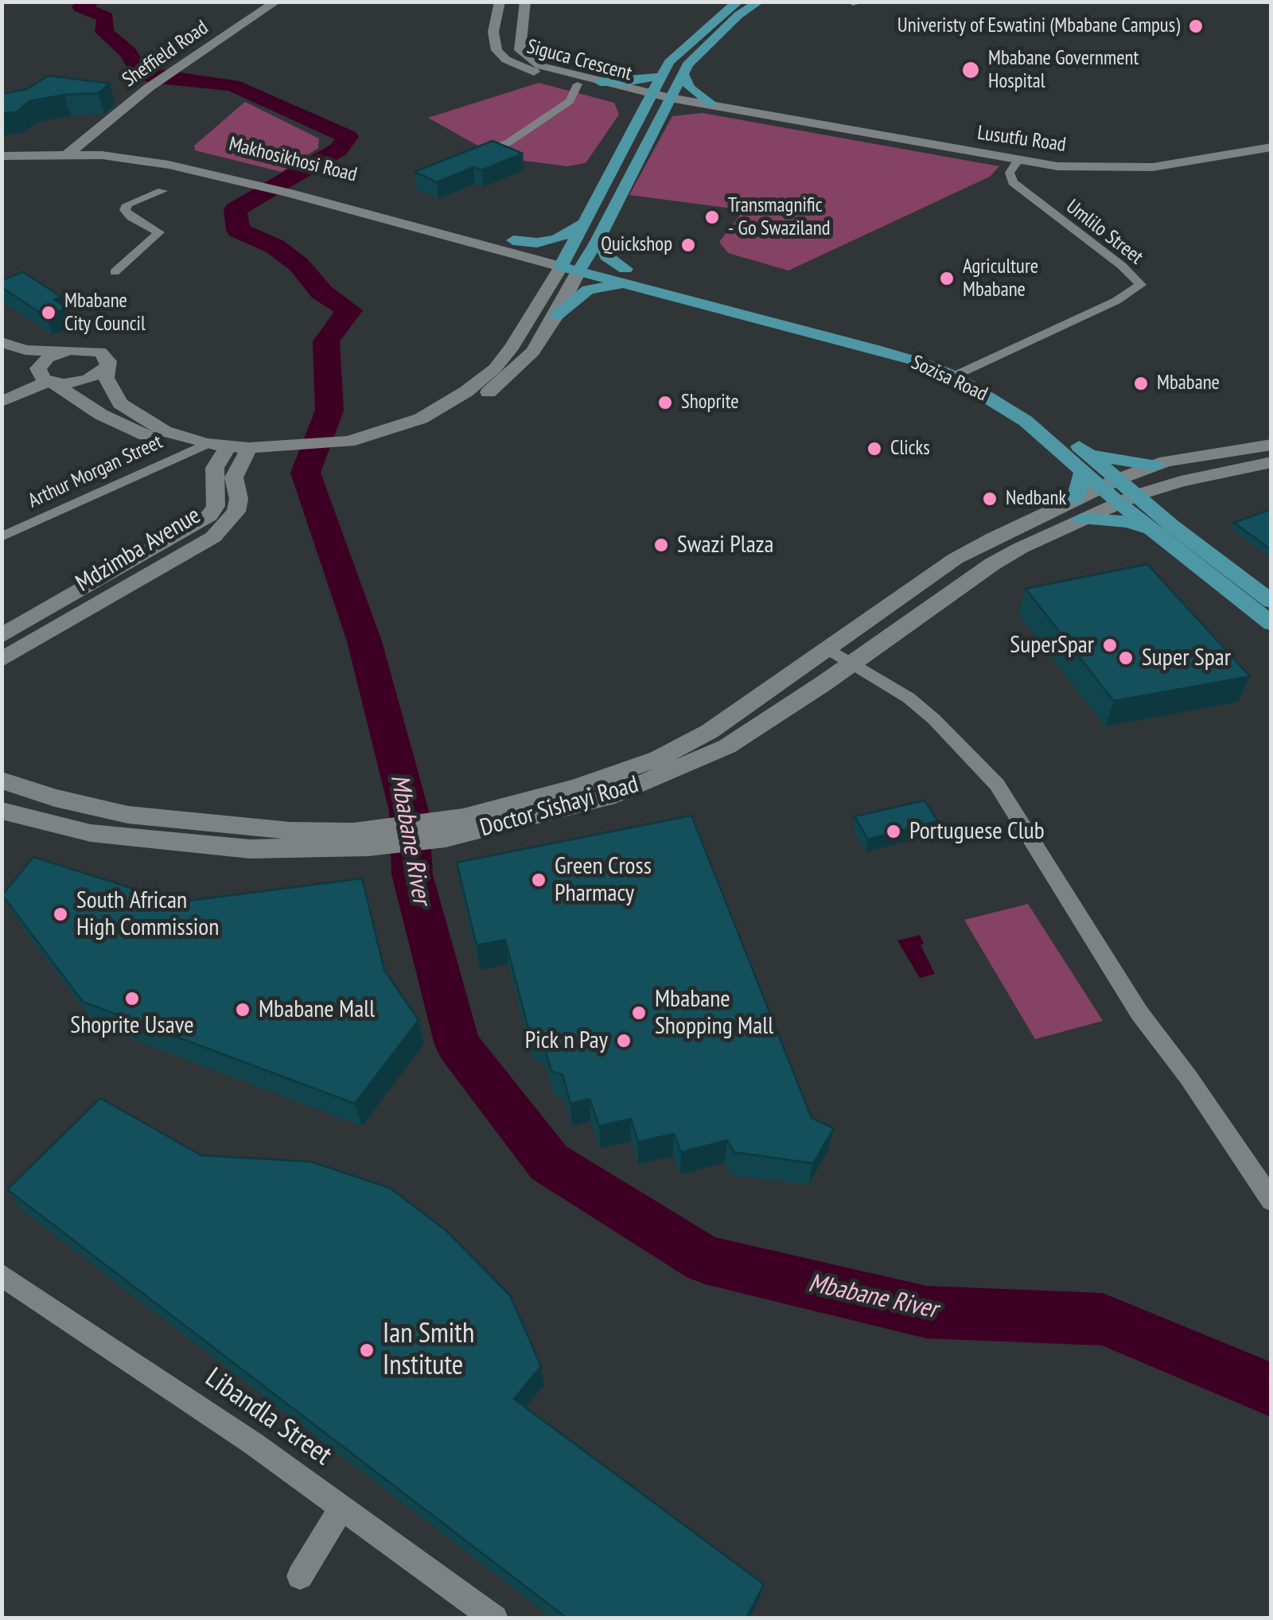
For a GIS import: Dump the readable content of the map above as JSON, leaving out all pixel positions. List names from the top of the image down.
{
  "streets": {
    "main road": [
      "Sheffield Road",
      "Siguca Crescent",
      "Lusutfu Road",
      "Makhosikhosi Road",
      "Sozisa Road",
      "Mdzimba Avenue",
      "Doctor Sishayi Road"
    ],
    "street": ["Umlilo Street", "Arthur Morgan Street", "Libandla Street"]
  },
  "crossings": [
    ["Sheffield Road", "Makhosikhosi Road"],
    ["Lusutfu Road", "Umlilo Street"],
    ["Makhosikhosi Road", "Sozisa Road"],
    ["Umlilo Street", "Sozisa Road"],
    ["Sozisa Road", "Doctor Sishayi Road"],
    ["Arthur Morgan Street", "Mdzimba Avenue"]
  ],
  "water": ["Mbabane River"],
  "places": [
    "Univeristy of Eswatini (Mbabane Campus)",
    "Mbabane Government Hospital",
    "Transmagnific - Go Swaziland",
    "Quickshop",
    "Agriculture Mbabane",
    "Mbabane City Council",
    "Mbabane",
    "Shoprite",
    "Clicks",
    "Nedbank",
    "Swazi Plaza",
    "SuperSpar",
    "Super Spar",
    "Portuguese Club",
    "Green Cross Pharmacy",
    "South African High Commission",
    "Shoprite Usave",
    "Mbabane Mall",
    "Mbabane Shopping Mall",
    "Pick n Pay",
    "Ian Smith Institute"
  ]
}
